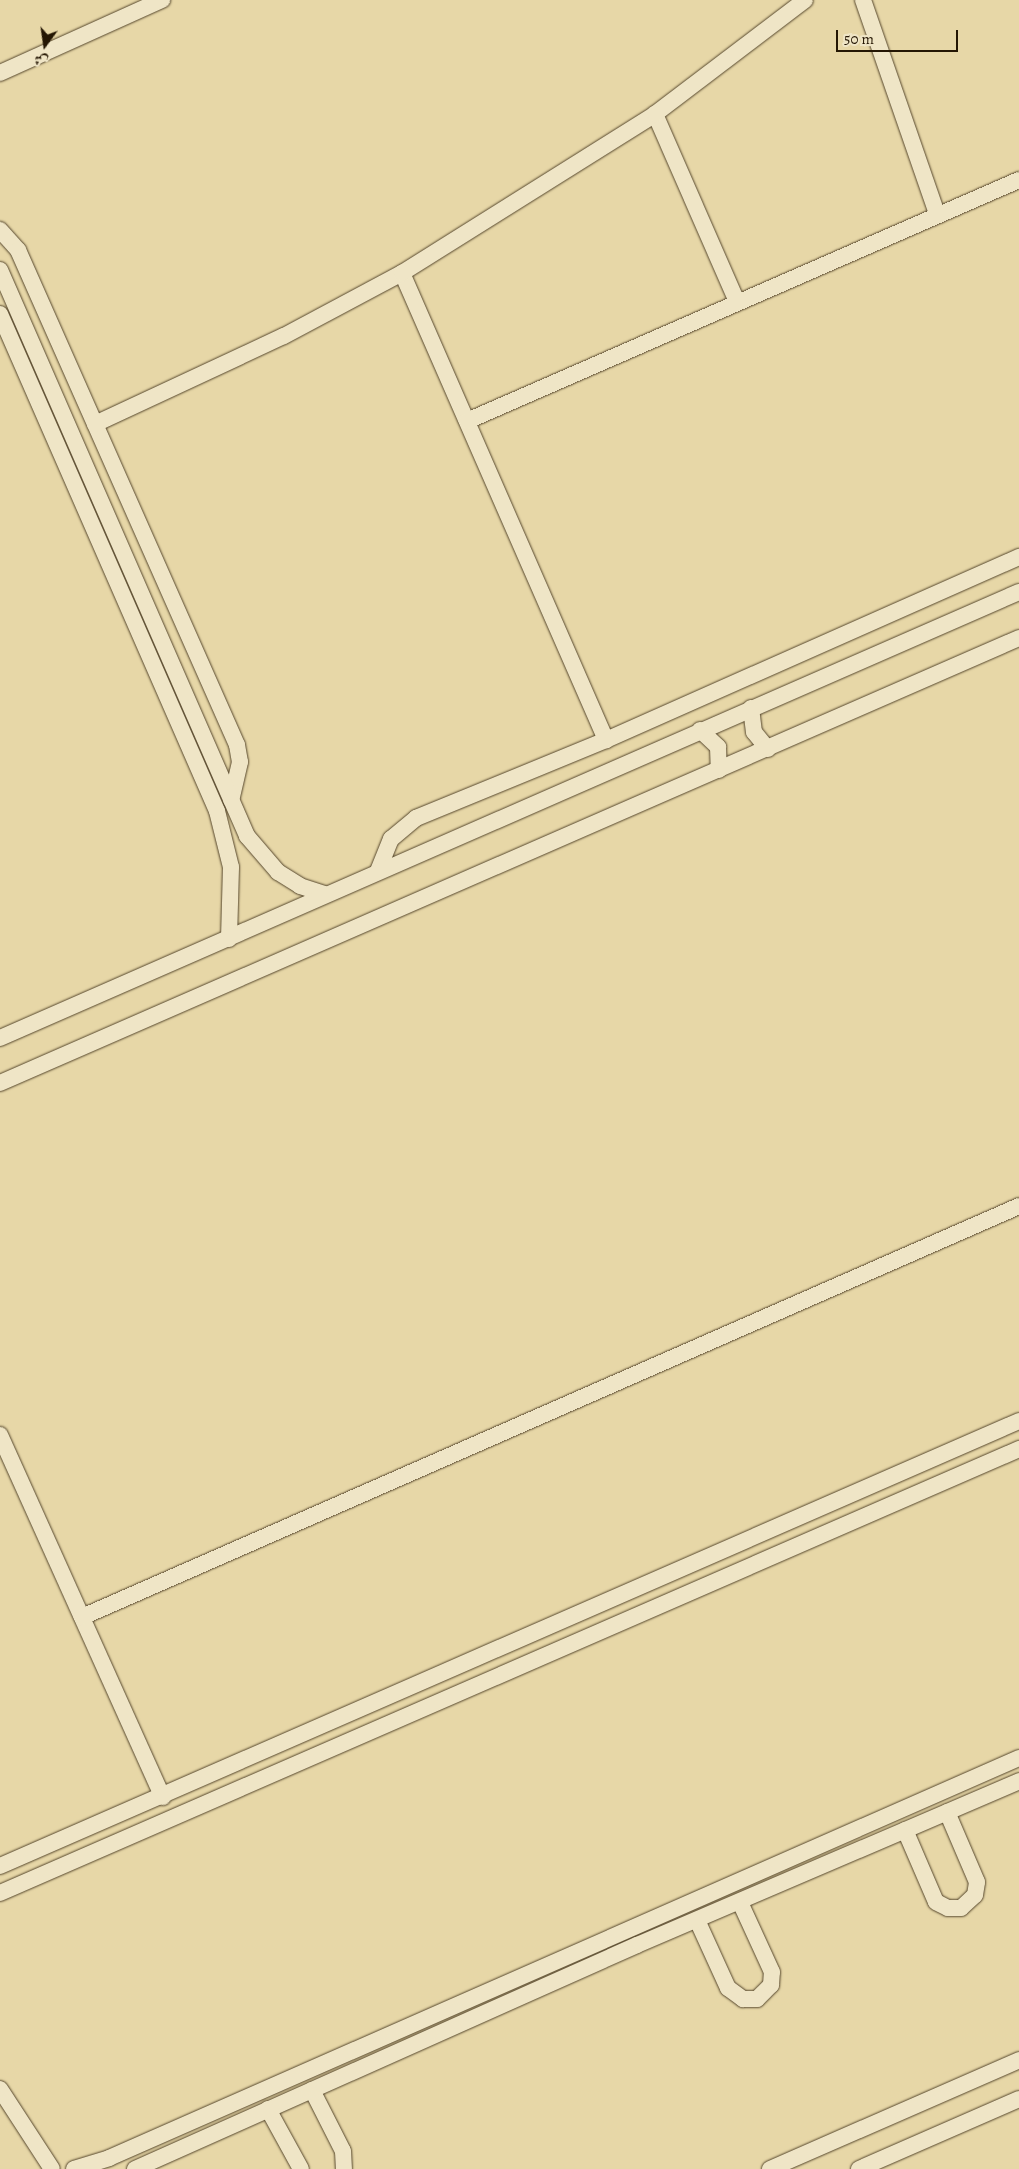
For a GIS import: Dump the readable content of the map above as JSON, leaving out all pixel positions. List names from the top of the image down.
{
  "scale_bar": "50 m",
  "north": "bottom"
}
